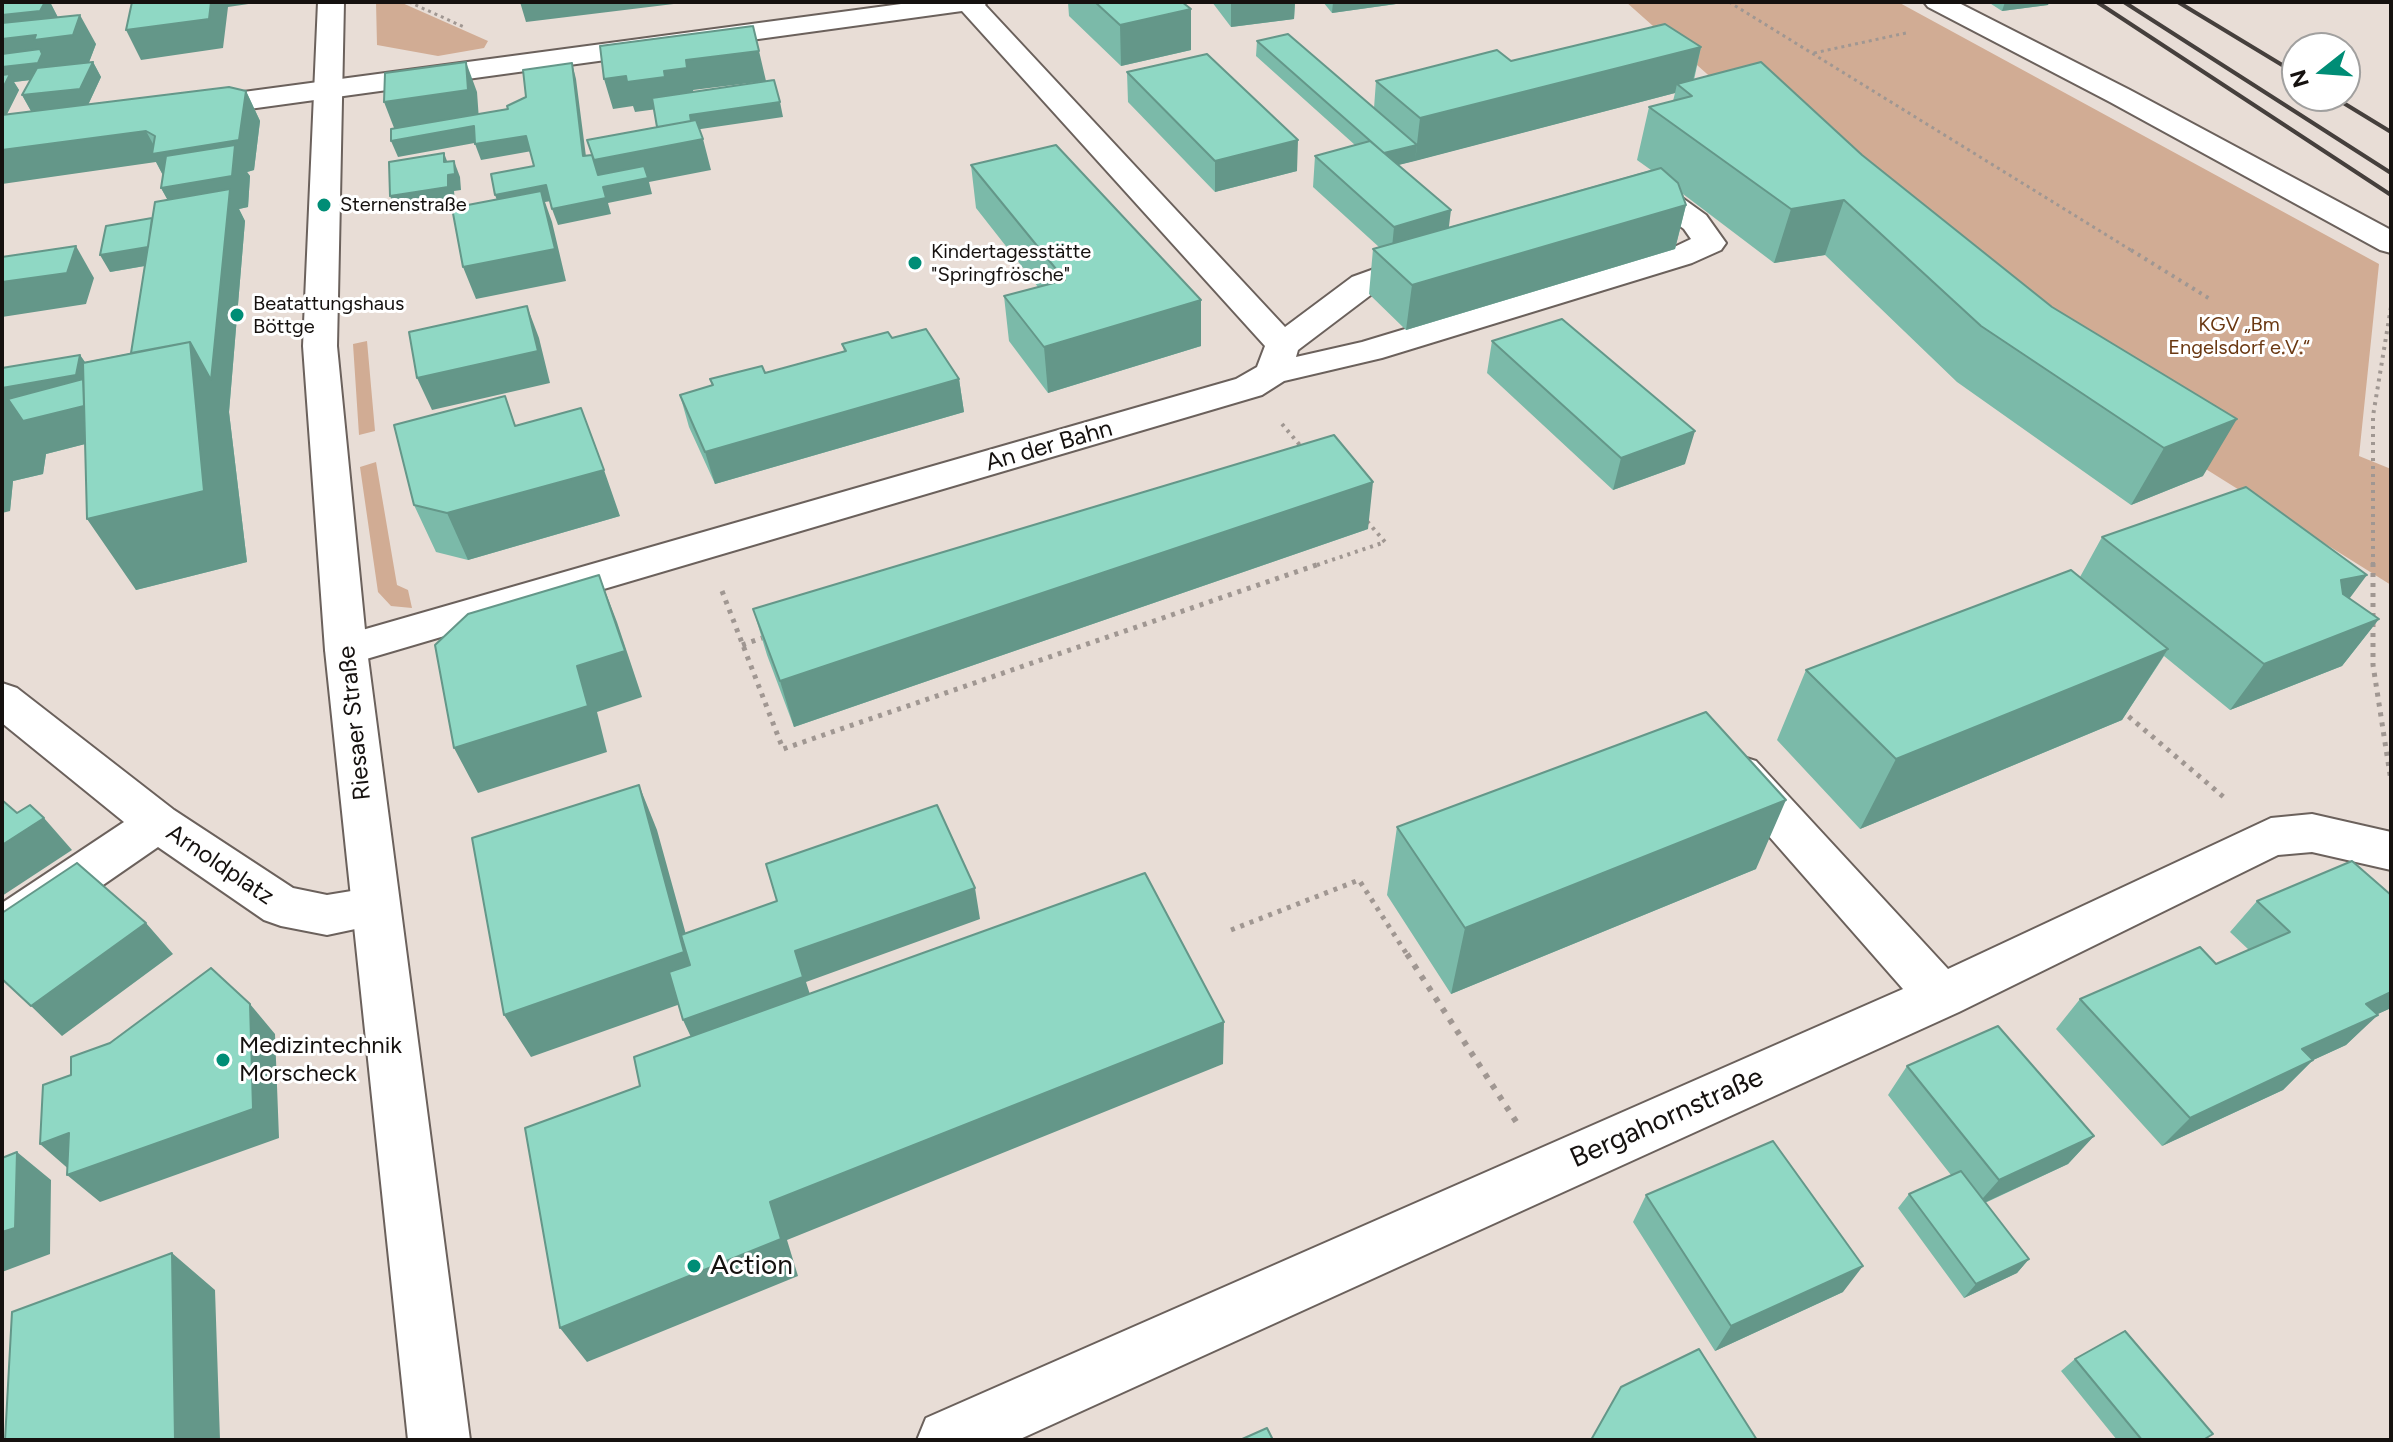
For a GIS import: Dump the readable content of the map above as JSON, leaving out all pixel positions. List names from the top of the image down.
{
  "streets": {
    "street": [
      "An der Bahn",
      "Riesaer Straße",
      "Arnoldplatz",
      "Bergahornstraße"
    ]
  },
  "crossings": [
    ["An der Bahn", "Riesaer Straße"],
    ["Riesaer Straße", "Arnoldplatz"]
  ],
  "parks": ["KGV „Bm Engelsdorf e.V.“"],
  "places": [
    "Sternenstraße",
    "Kindertagesstätte \"Springfrösche\"",
    "Beatattungshaus Böttge",
    "Medizintechnik Morscheck",
    "Action"
  ],
  "north": "left"
}
